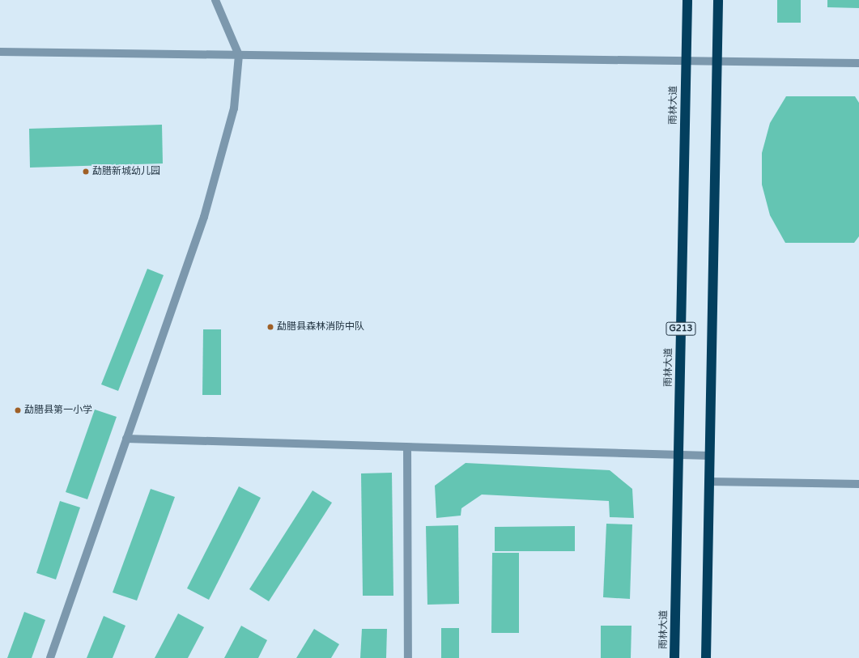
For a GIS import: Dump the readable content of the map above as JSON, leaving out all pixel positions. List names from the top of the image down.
{
  "streets": {
    "highway": ["雨林大道", "G213"]
  },
  "places": ["勐腊新城幼儿园", "勐腊县森林消防中队", "勐腊县第一小学"]
}
